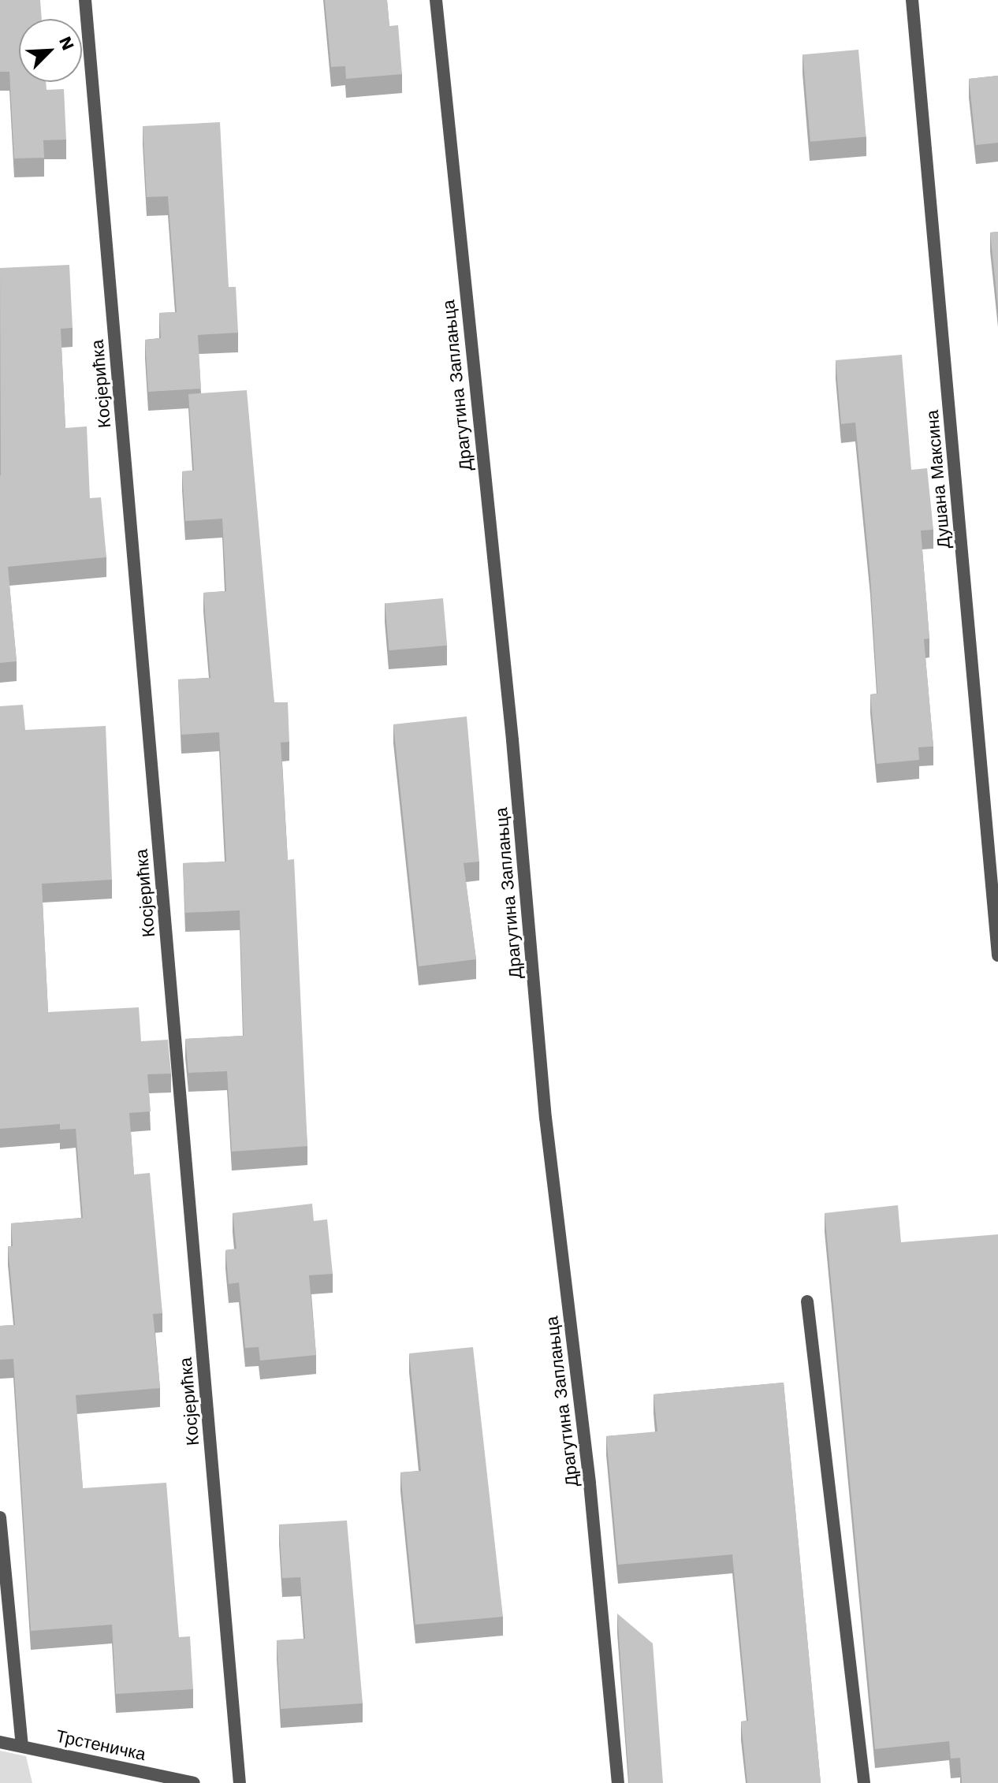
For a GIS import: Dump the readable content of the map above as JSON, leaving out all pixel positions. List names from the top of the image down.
{
  "streets": {
    "street": [
      "Косјерићка",
      "Драгутина Заплањца",
      "Душана Максина",
      "Трстеничка"
    ]
  },
  "north": "top right"
}
